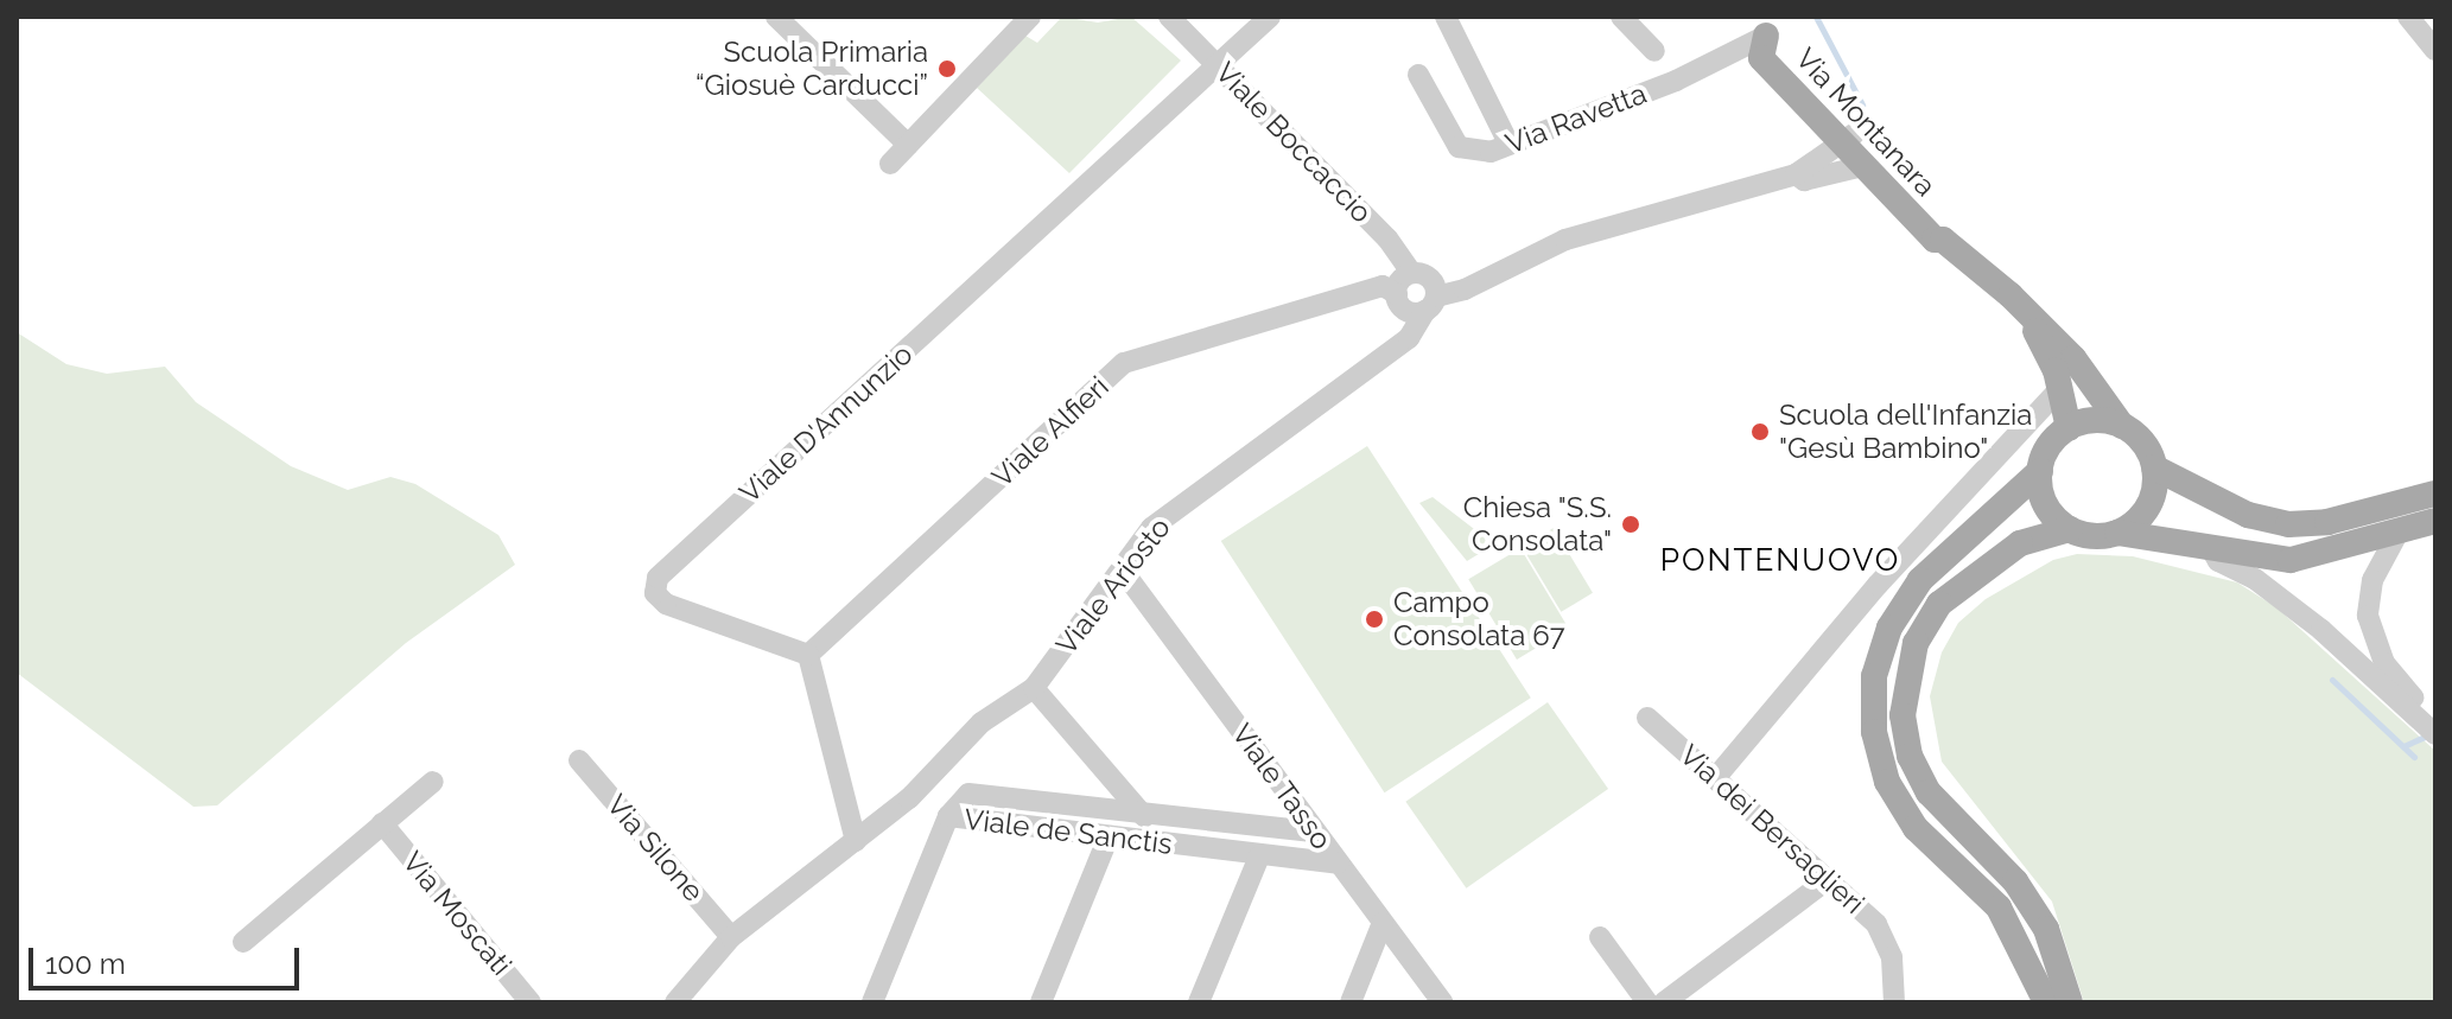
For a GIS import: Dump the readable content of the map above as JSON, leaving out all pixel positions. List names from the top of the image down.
{
  "streets": {
    "main road": ["Via Montanara"],
    "street": [
      "Via Ravetta",
      "Viale Boccaccio",
      "Viale D'Annunzio",
      "Viale Alfieri",
      "Viale Ariosto",
      "Viale Tasso",
      "Via dei Bersaglieri",
      "Viale de Sanctis",
      "Via Silone",
      "Via Moscati"
    ]
  },
  "crossings": [
    ["Via Ravetta", "Via Montanara"],
    ["Viale Boccaccio", "Viale D'Annunzio"],
    ["Viale Boccaccio", "Viale Ariosto"],
    ["Viale D'Annunzio", "Viale Alfieri"],
    ["Viale Ariosto", "Viale Tasso"],
    ["Viale Ariosto", "Via Silone"],
    ["Viale Tasso", "Viale de Sanctis"]
  ],
  "districts": ["PONTENUOVO"],
  "places": [
    "Scuola Primaria “Giosuè Carducci”",
    "Scuola dell'Infanzia \"Gesù Bambino\"",
    "Chiesa \"S.S. Consolata\"",
    "Campo Consolata 67"
  ],
  "scale_bar": "100 m"
}
